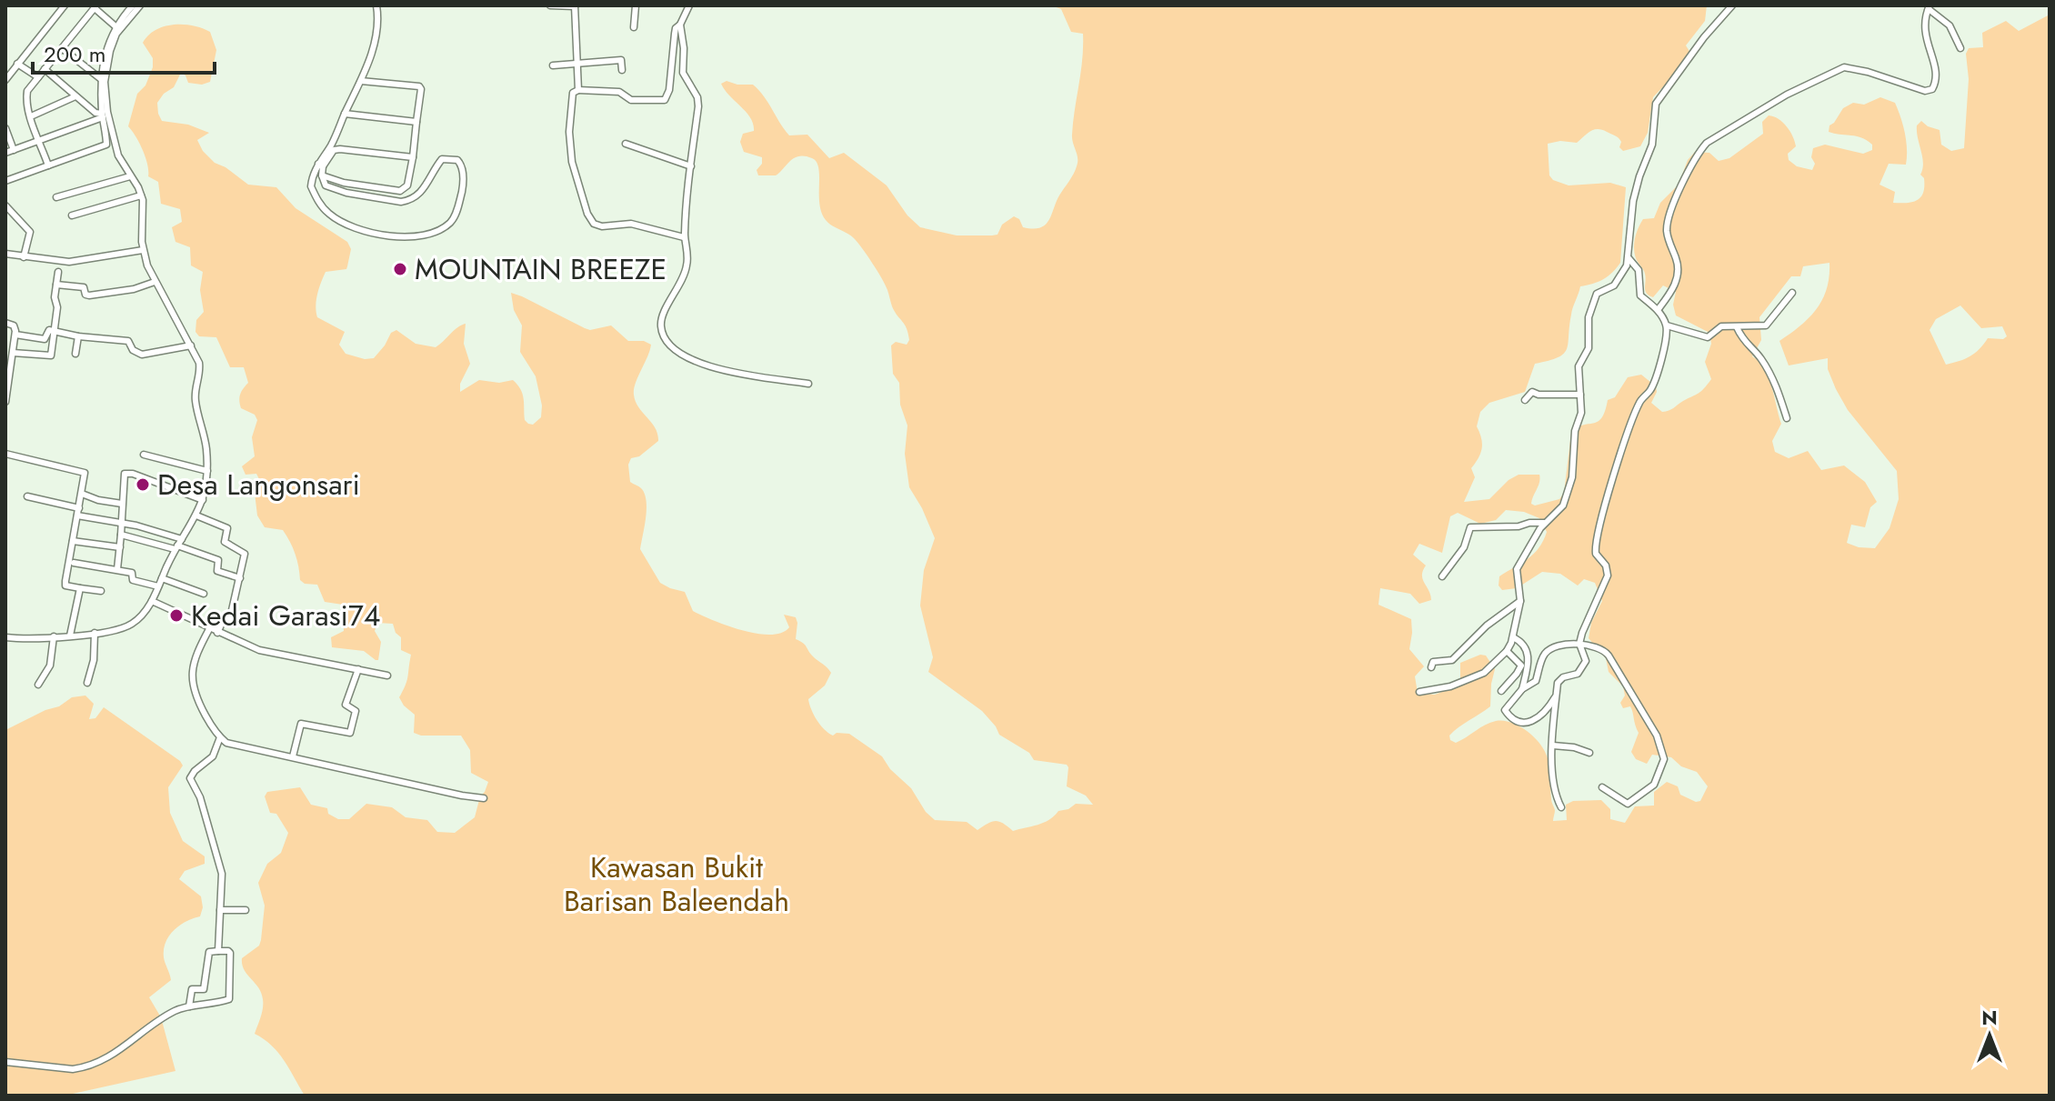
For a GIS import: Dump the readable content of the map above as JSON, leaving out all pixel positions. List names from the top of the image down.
{
  "parks": ["Kawasan Bukit Barisan Baleendah"],
  "places": ["MOUNTAIN BREEZE", "Desa Langonsari", "Kedai Garasi74"],
  "scale_bar": "200 m",
  "north": "top"
}
